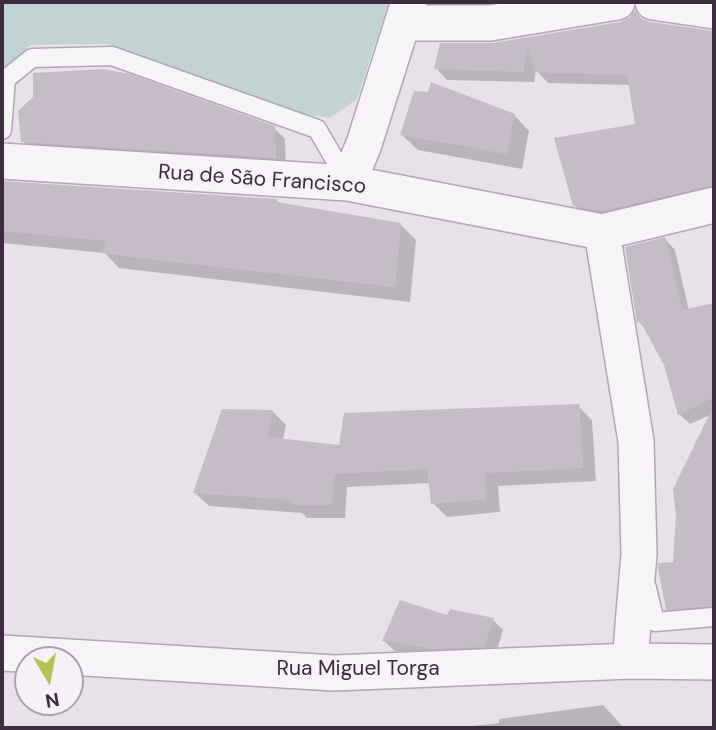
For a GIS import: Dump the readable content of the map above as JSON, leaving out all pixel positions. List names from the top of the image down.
{
  "streets": {
    "street": ["Rua de São Francisco", "Rua Miguel Torga"]
  },
  "north": "bottom"
}
